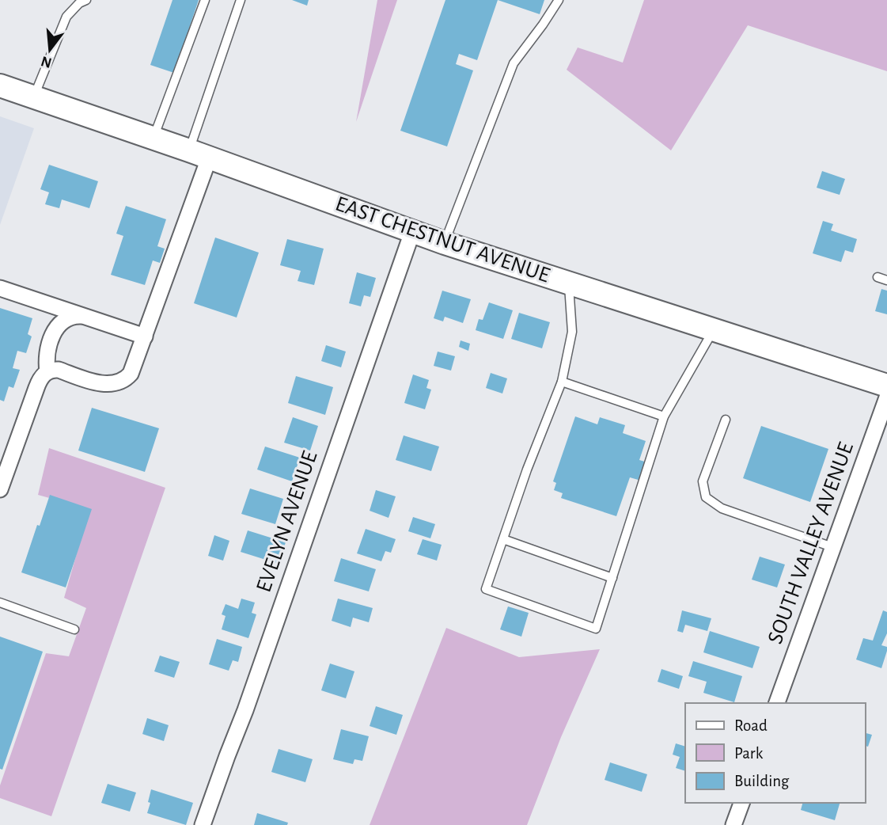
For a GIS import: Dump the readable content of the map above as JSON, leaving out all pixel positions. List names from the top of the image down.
{
  "streets": {
    "street": ["EAST CHESTNUT AVENUE", "EVELYN AVENUE", "SOUTH VALLEY AVENUE"]
  },
  "crossings": [
    ["EAST CHESTNUT AVENUE", "EVELYN AVENUE"]
  ],
  "legend": ["Road", "Park", "Building"],
  "north": "bottom"
}
